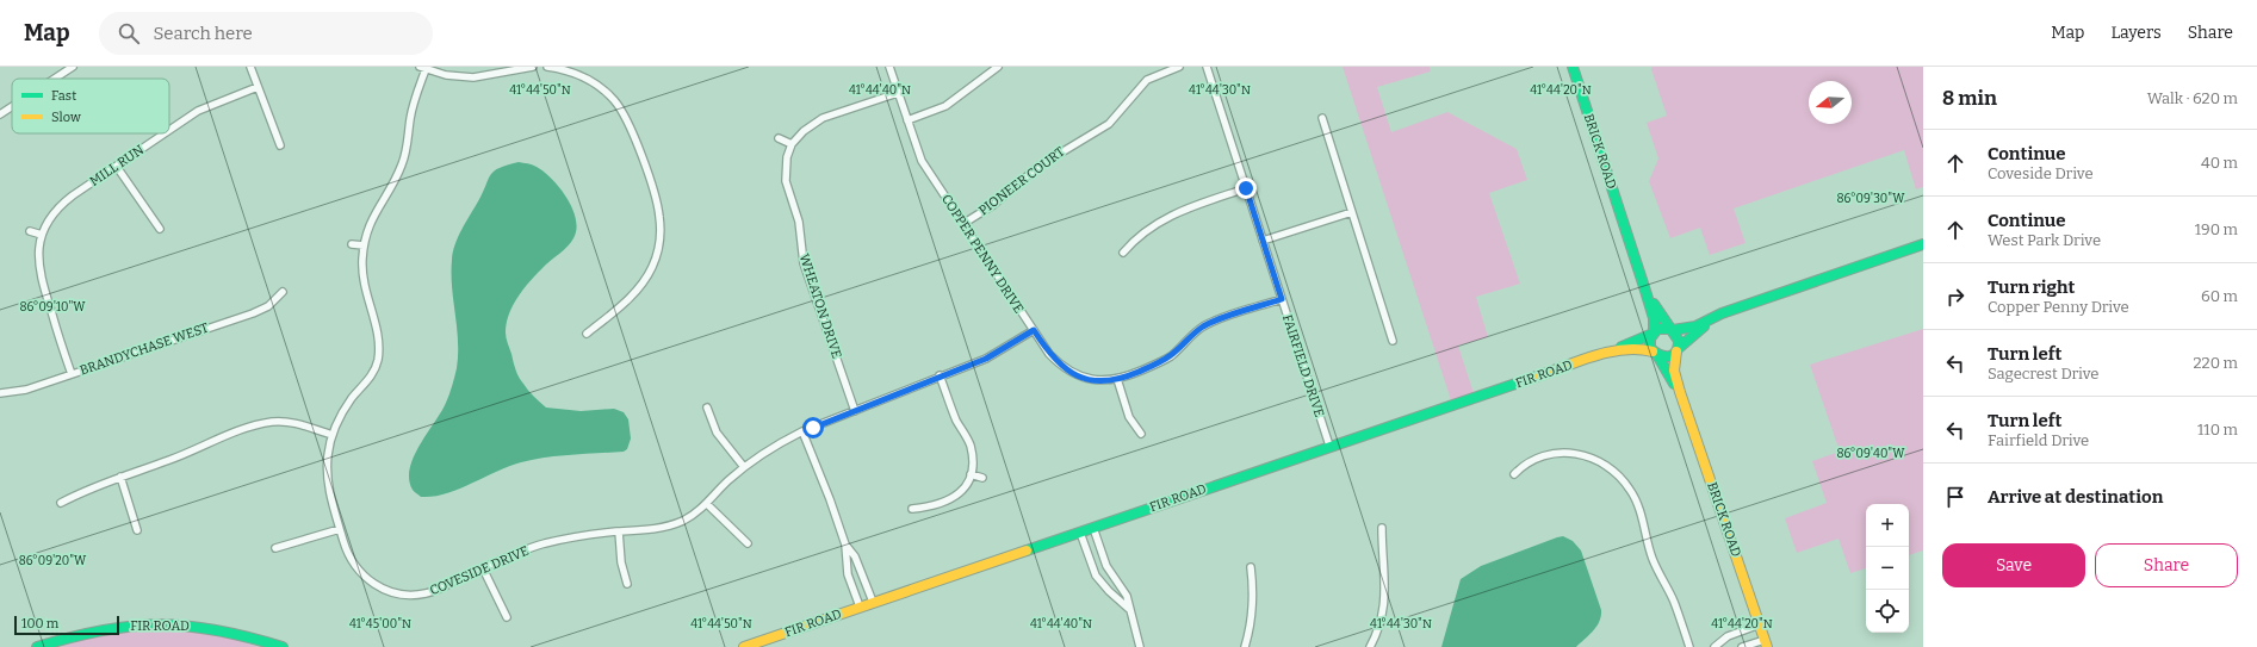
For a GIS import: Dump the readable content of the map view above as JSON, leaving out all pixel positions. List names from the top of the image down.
{
  "streets": {
    "street": [
      "BRICK ROAD",
      "MILL RUN",
      "PIONEER COURT",
      "COPPER PENNY DRIVE",
      "WHEATON DRIVE",
      "BRANDYCHASE WEST",
      "FAIRFIELD DRIVE",
      "FIR ROAD",
      "COVESIDE DRIVE"
    ]
  },
  "crossings": [
    ["BRICK ROAD", "FIR ROAD"],
    ["MILL RUN", "BRANDYCHASE WEST"],
    ["PIONEER COURT", "COPPER PENNY DRIVE"],
    ["COPPER PENNY DRIVE", "COVESIDE DRIVE"],
    ["WHEATON DRIVE", "COVESIDE DRIVE"],
    ["FAIRFIELD DRIVE", "FIR ROAD"]
  ],
  "legend": ["Fast", "Slow"],
  "scale_bar": "100 m",
  "north": "left",
  "page": {
    "header": "Map",
    "search": "Search here",
    "nav": ["Map", "Layers", "Share"],
    "heading": ["8 min", "Walk · 620 m"],
    "list": [
      ["Continue", "Coveside Drive", "40 m"],
      ["Continue", "West Park Drive", "190 m"],
      ["Turn right", "Copper Penny Drive", "60 m"],
      ["Turn left", "Sagecrest Drive", "220 m"],
      ["Turn left", "Fairfield Drive", "110 m"],
      "Arrive at destination"
    ],
    "map_buttons": ["+", "−"],
    "buttons": ["Save", "Share"],
    "scale": "100 m"
  },
  "coordinates": [
    "41°44'50\"N",
    "41°44'40\"N",
    "41°44'30\"N",
    "41°44'20\"N",
    "86°09'30\"W",
    "86°09'10\"W",
    "86°09'40\"W",
    "86°09'20\"W",
    "41°45'00\"N"
  ]
}
